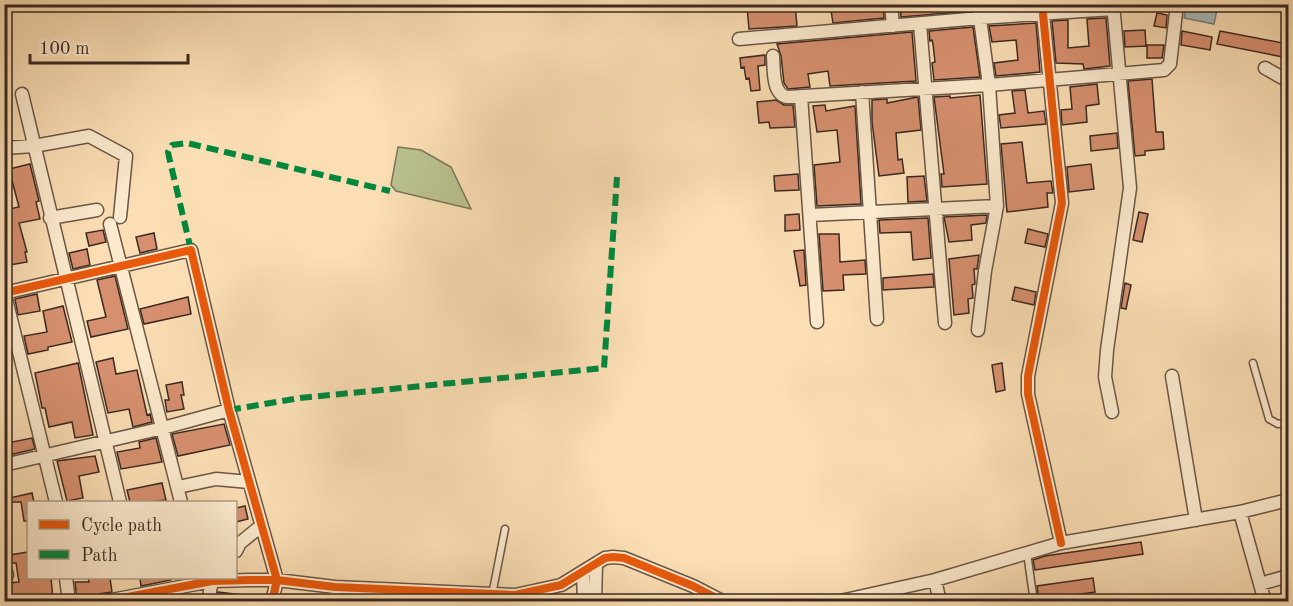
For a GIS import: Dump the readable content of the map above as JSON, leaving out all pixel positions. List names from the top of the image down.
{
  "legend": ["Cycle path", "Path"],
  "scale_bar": "100 m"
}
